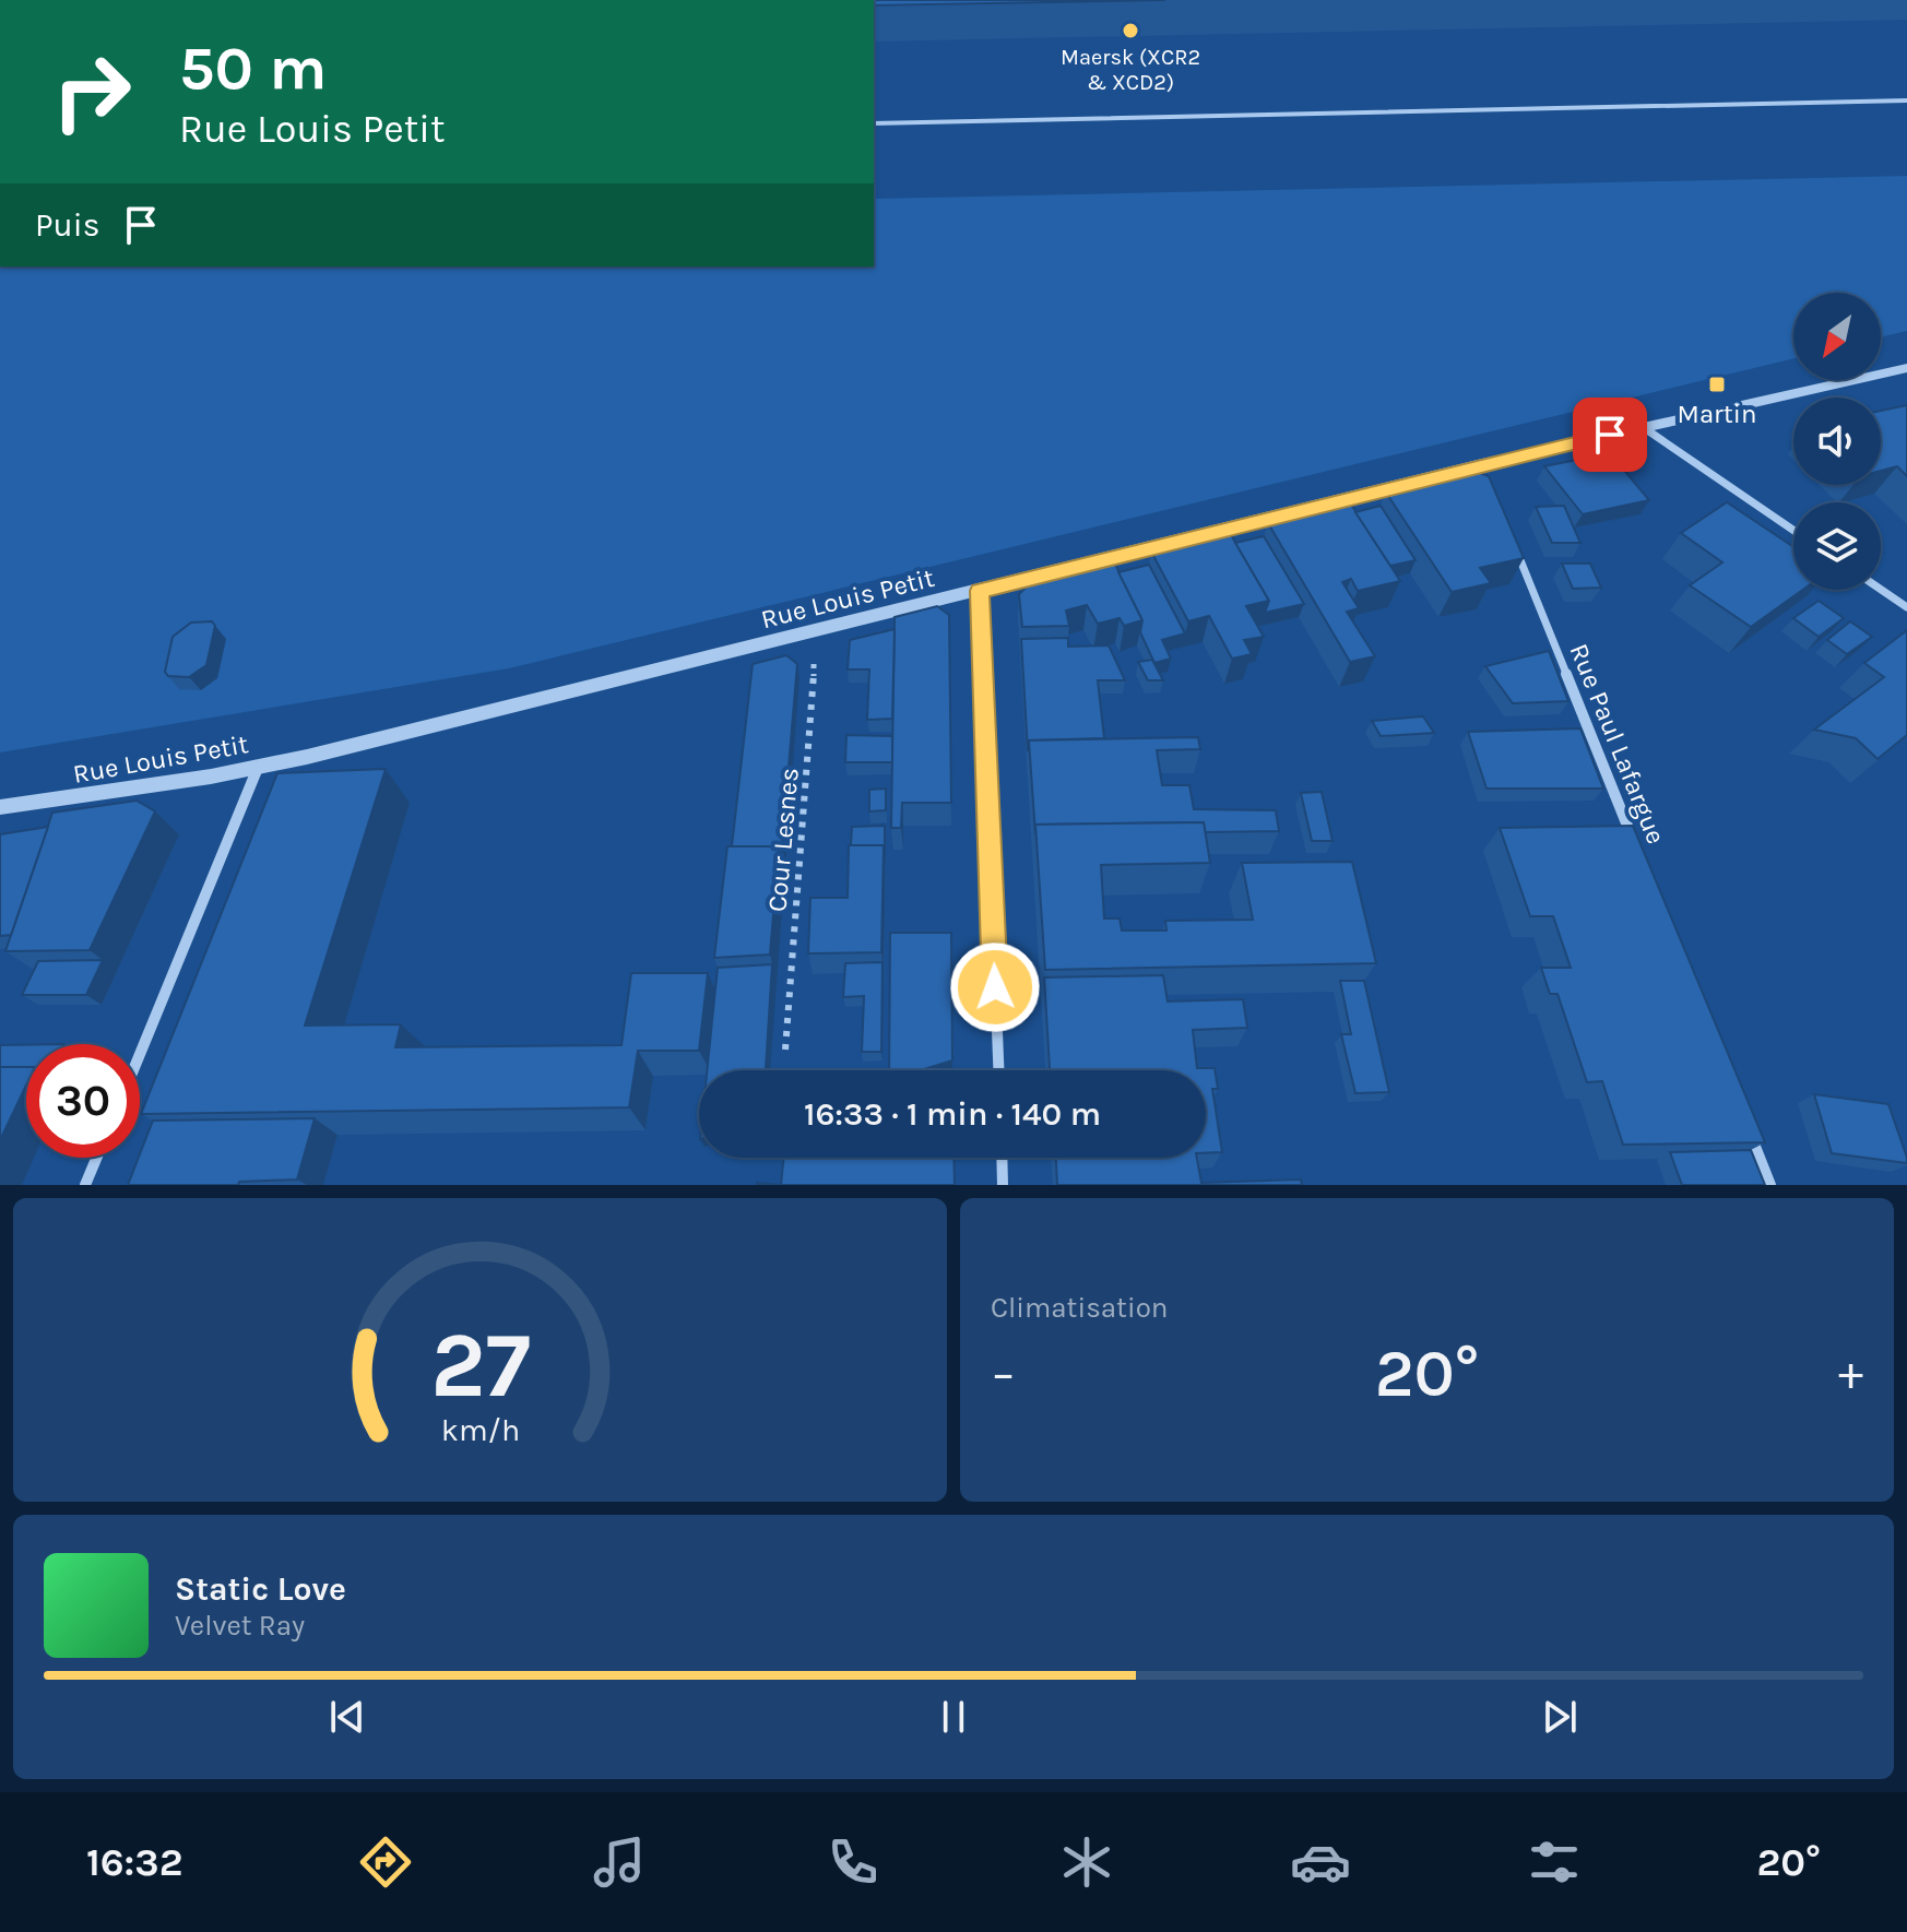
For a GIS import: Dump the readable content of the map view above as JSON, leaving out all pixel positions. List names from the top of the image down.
{
  "streets": {
    "street": ["Rue Louis Petit", "Rue Paul Lafargue"],
    "path": ["Cour Lesnes"]
  },
  "crossings": [
    ["Rue Louis Petit", "Cour Lesnes"]
  ],
  "places": {
    "other": ["Maersk (XCR2 & XCD2)"],
    "transit": ["Martin"]
  },
  "north": "bottom left",
  "page": {
    "turn": ["50 m", "Rue Louis Petit"],
    "then": "Puis",
    "limit": "30",
    "trip": "16:33 · 1 min · 140 m",
    "tile": "Climatisation",
    "heat": ["−", "20°", "+"],
    "song": ["Static Love", "Velvet Ray"],
    "tabs": ["16:32", "20°"],
    "gauge": ["27", "km/h"]
  }
}
